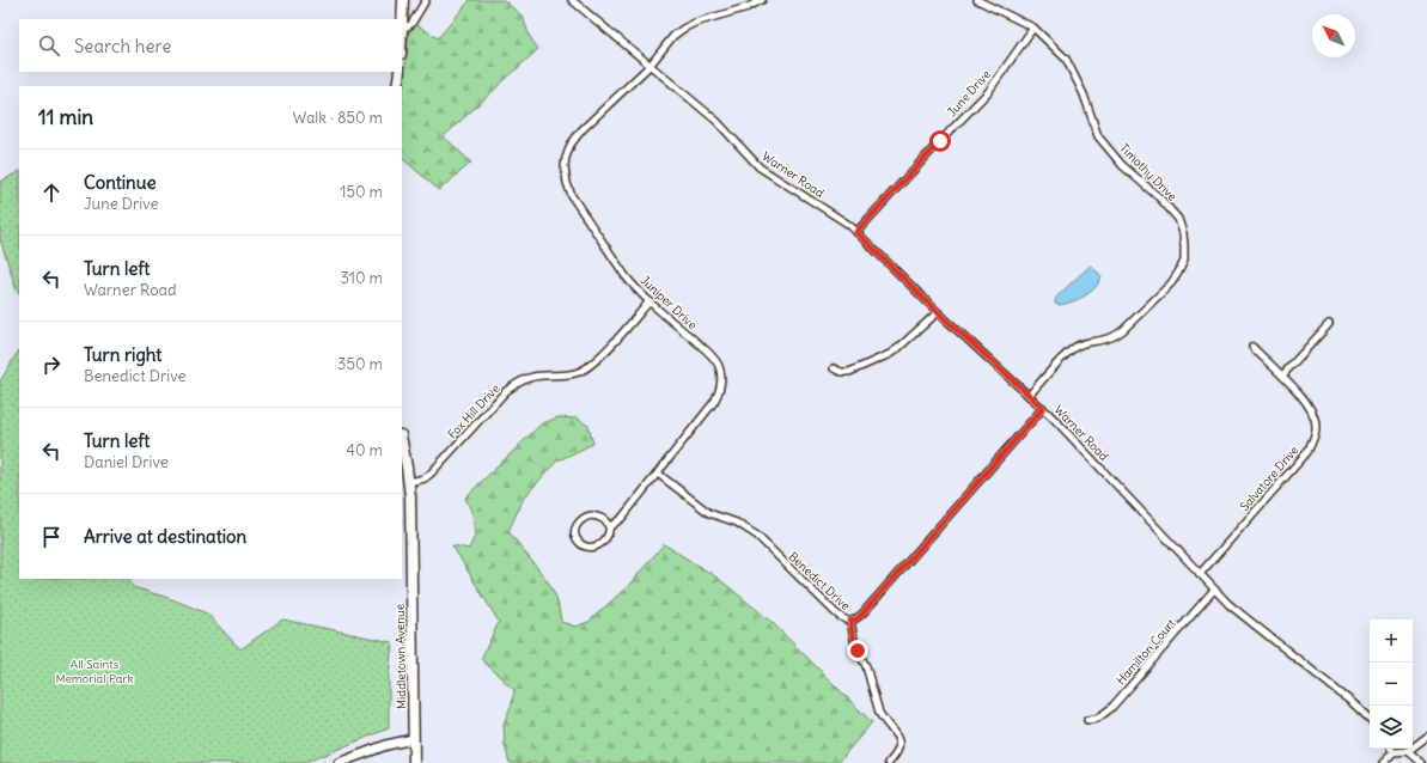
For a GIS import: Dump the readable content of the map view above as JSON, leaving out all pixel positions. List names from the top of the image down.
{
  "streets": {
    "main road": ["Middletown Avenue"],
    "street": [
      "June Drive",
      "Timothy Drive",
      "Warner Road",
      "Juniper Drive",
      "Fox Hill Drive",
      "Salvatore Drive",
      "Benedict Drive",
      "Hamilton Court"
    ]
  },
  "crossings": [
    ["June Drive", "Timothy Drive"],
    ["June Drive", "Warner Road"],
    ["Timothy Drive", "Warner Road"],
    ["Warner Road", "Juniper Drive"],
    ["Warner Road", "Salvatore Drive"],
    ["Warner Road", "Benedict Drive"],
    ["Warner Road", "Hamilton Court"],
    ["Juniper Drive", "Fox Hill Drive"],
    ["Juniper Drive", "Benedict Drive"],
    ["Fox Hill Drive", "Middletown Avenue"]
  ],
  "parks": ["All Saints Memorial Park"],
  "north": "top left",
  "page": {
    "search": "Search here",
    "heading": ["11 min", "Walk · 850 m"],
    "list": [
      ["Continue", "June Drive", "150 m"],
      ["Turn left", "Warner Road", "310 m"],
      ["Turn right", "Benedict Drive", "350 m"],
      ["Turn left", "Daniel Drive", "40 m"],
      "Arrive at destination"
    ],
    "map_buttons": ["+", "−"]
  }
}
